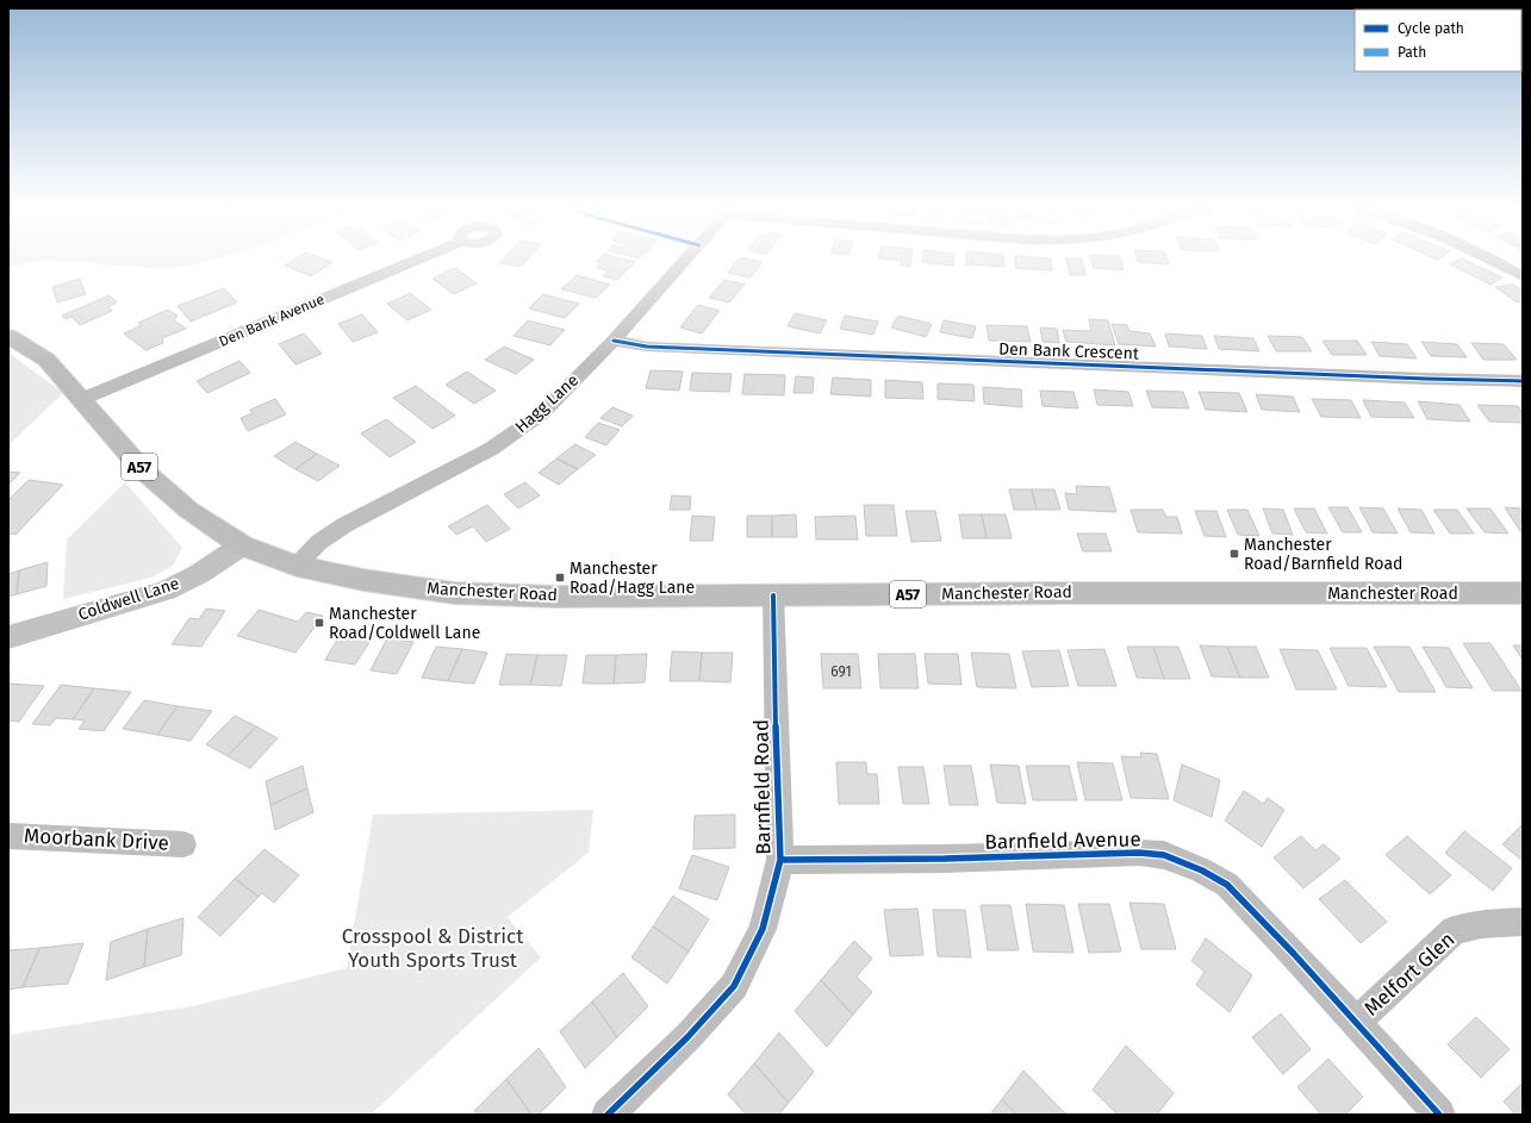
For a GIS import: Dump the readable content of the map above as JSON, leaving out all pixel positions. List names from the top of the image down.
{
  "streets": {
    "main road": ["A57", "Manchester Road"],
    "street": [
      "Den Bank Avenue",
      "Den Bank Crescent",
      "Hagg Lane",
      "Coldwell Lane",
      "Barnfield Road",
      "Moorbank Drive",
      "Barnfield Avenue",
      "Melfort Glen"
    ]
  },
  "crossings": [
    ["Den Bank Avenue", "Manchester Road"],
    ["Den Bank Crescent", "Hagg Lane"],
    ["Hagg Lane", "Manchester Road"],
    ["Manchester Road", "Coldwell Lane"],
    ["Manchester Road", "Barnfield Road"],
    ["Barnfield Road", "Barnfield Avenue"],
    ["Barnfield Avenue", "Melfort Glen"]
  ],
  "parks": ["Crosspool & District Youth Sports Trust"],
  "places": {
    "transit": ["Manchester Road/Barnfield Road", "Manchester Road/Hagg Lane", "Manchester Road/Coldwell Lane"]
  },
  "house_numbers": ["691"],
  "legend": ["Cycle path", "Path"]
}
